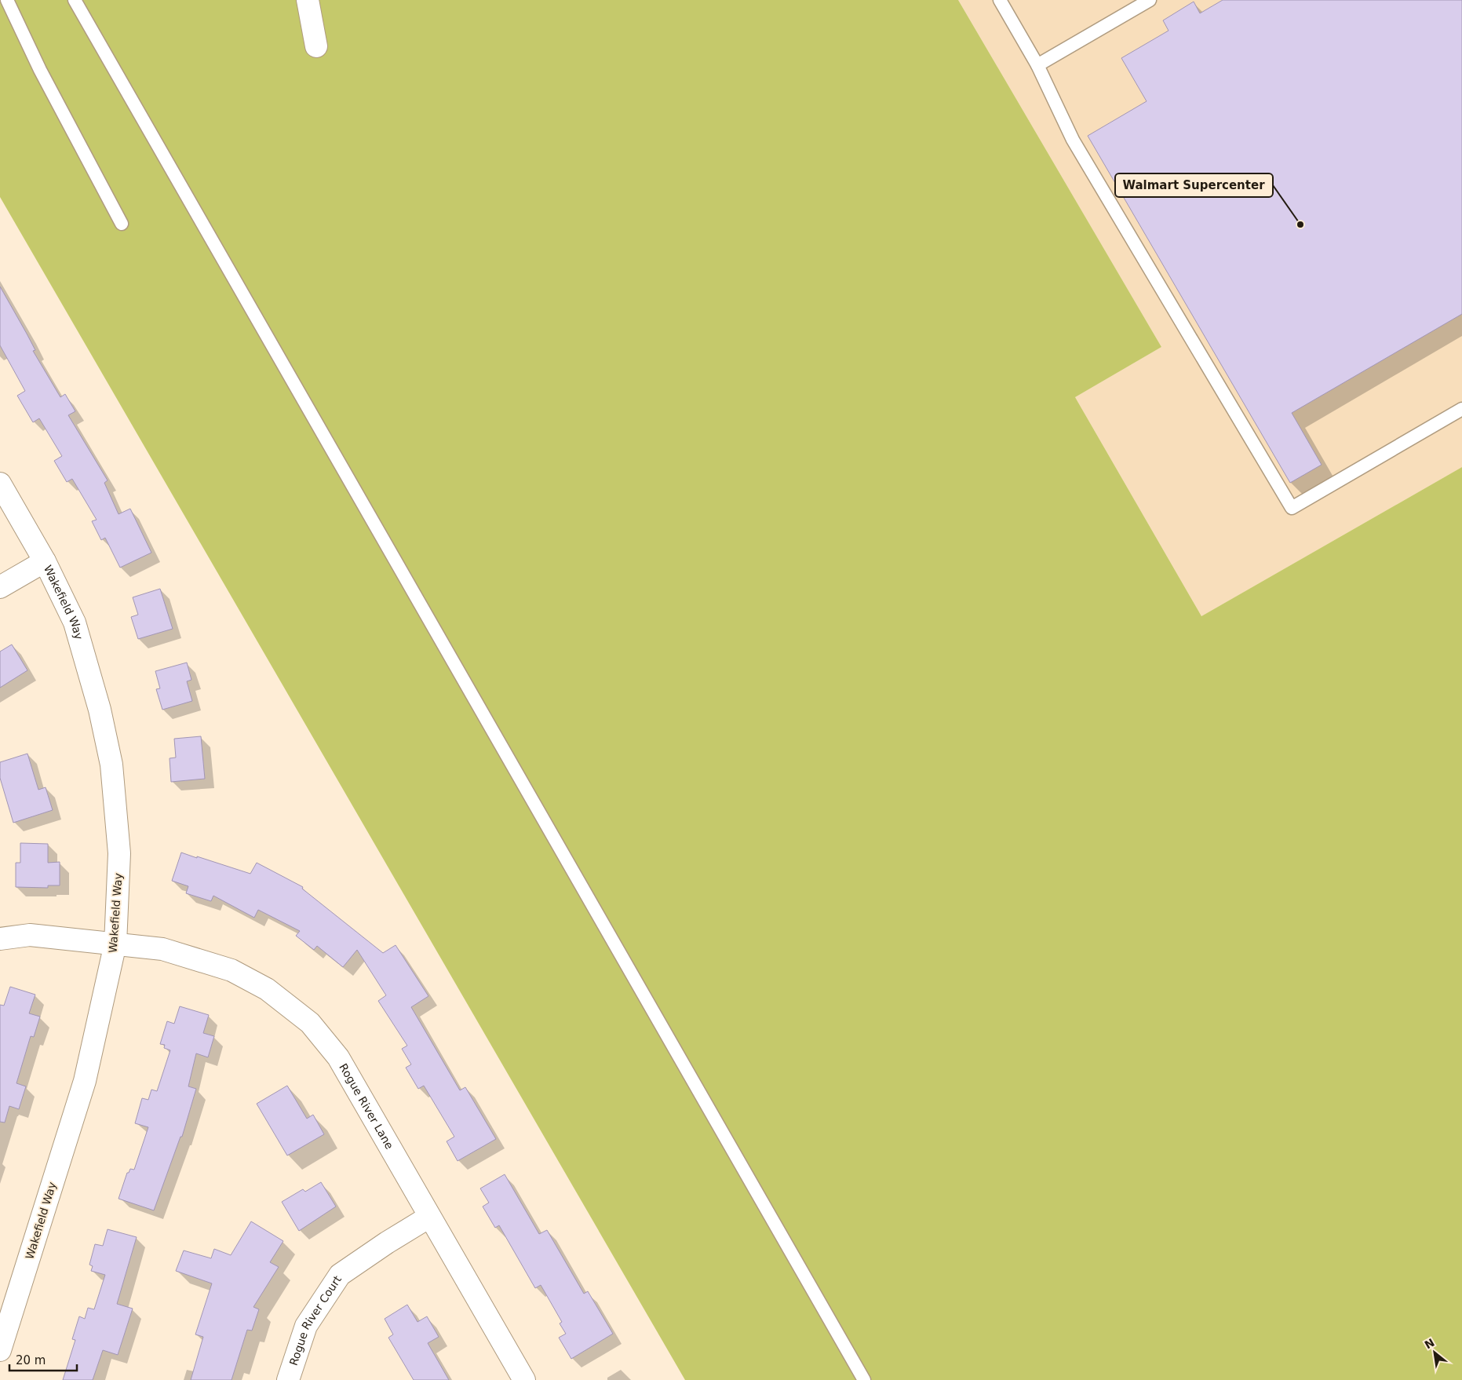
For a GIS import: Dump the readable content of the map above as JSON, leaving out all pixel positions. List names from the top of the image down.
{
  "streets": {
    "street": ["Wakefield Way", "Rogue River Lane", "Rogue River Court"]
  },
  "crossings": [
    ["Wakefield Way", "Rogue River Lane"],
    ["Rogue River Lane", "Rogue River Court"]
  ],
  "places": ["Walmart Supercenter"],
  "scale_bar": "20 m",
  "north": "top left"
}
